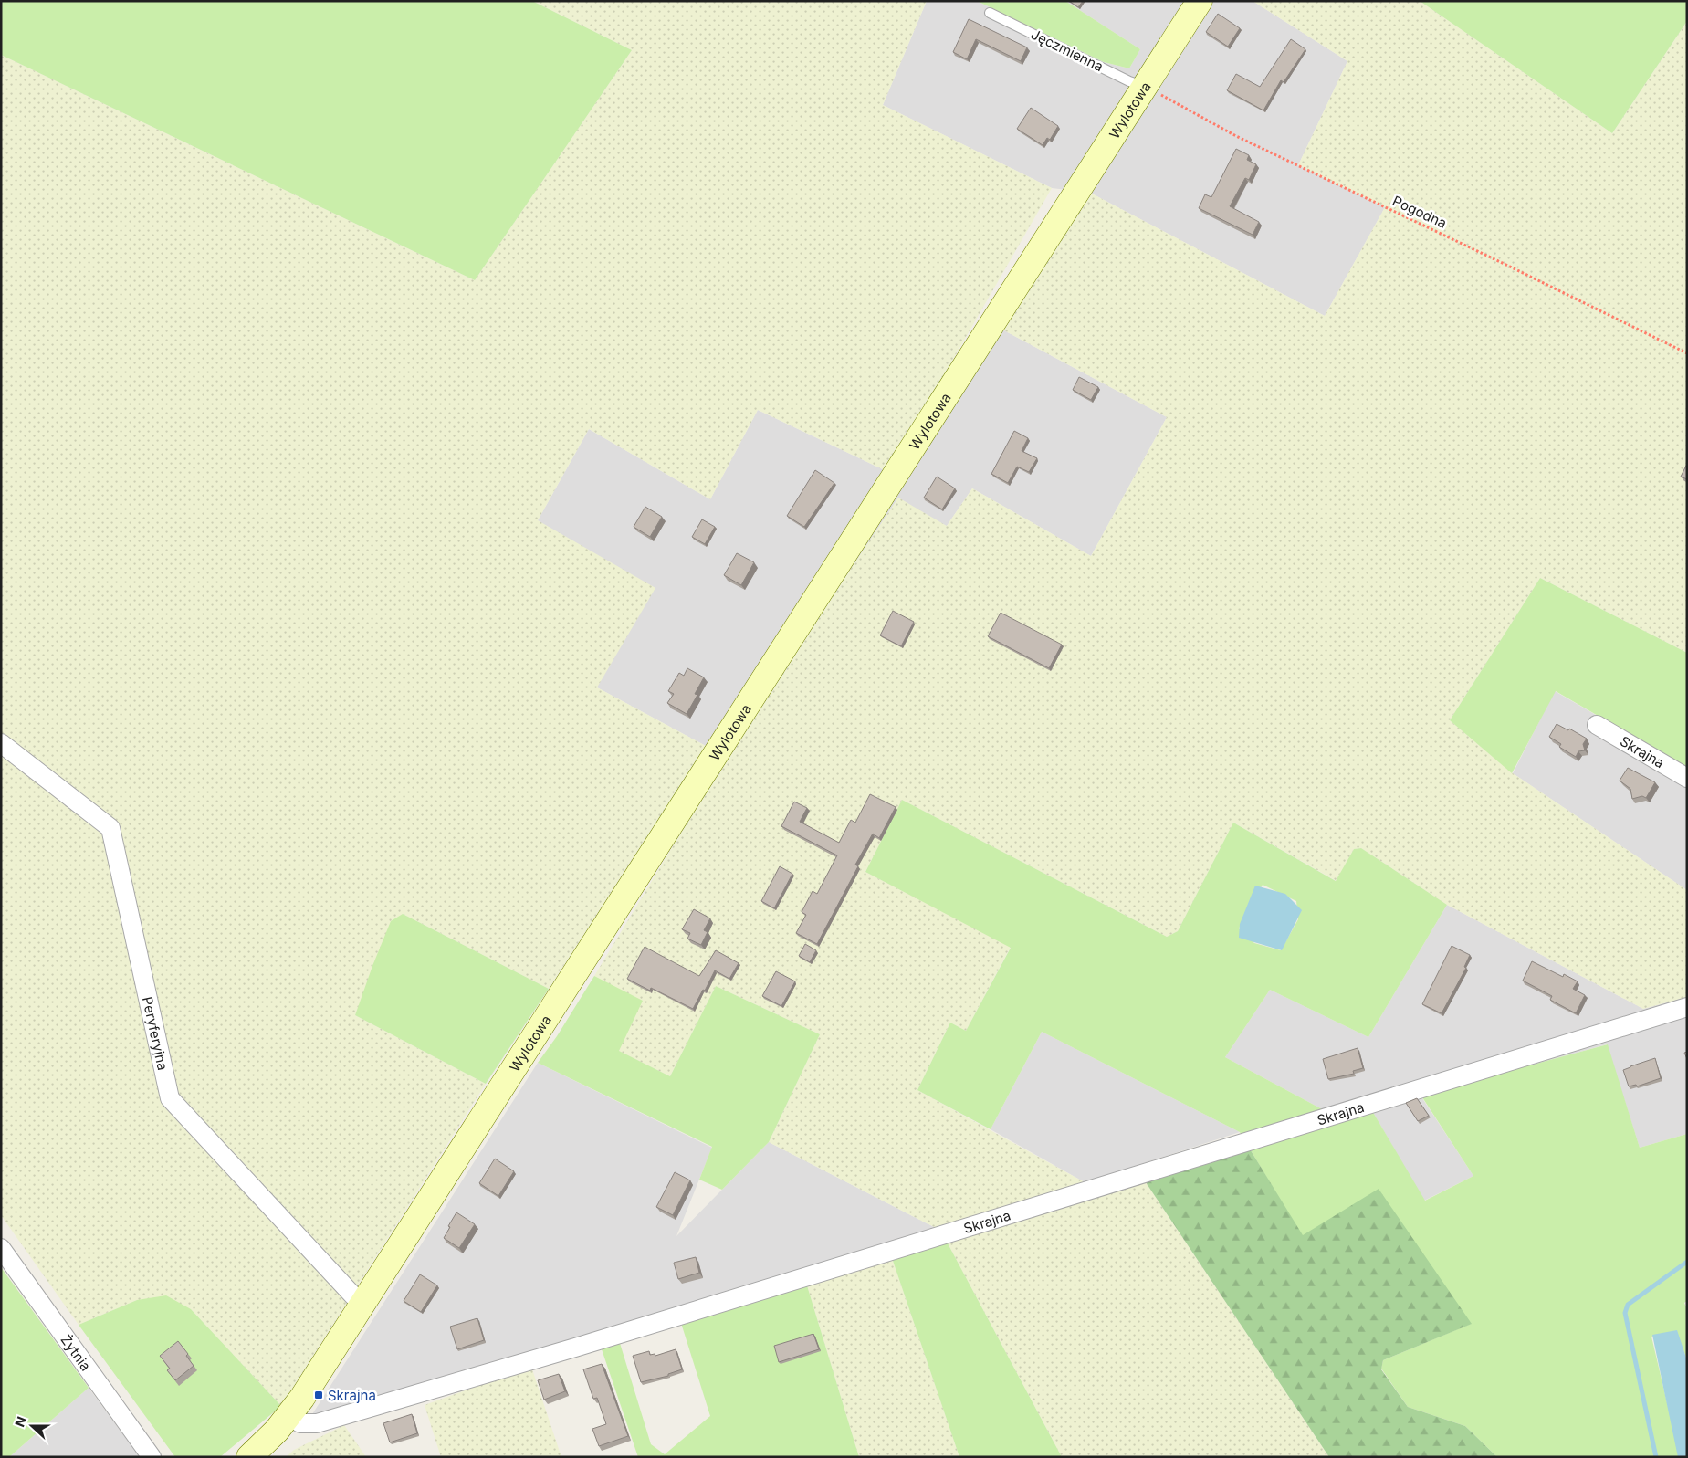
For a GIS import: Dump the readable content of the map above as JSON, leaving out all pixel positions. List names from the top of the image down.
{
  "streets": {
    "street": [
      "Wylotowa",
      "Skrajna",
      "Peryferyjna",
      "Żytnia"
    ],
    "lane": ["Jęczmienna"],
    "path": ["Pogodna"]
  },
  "crossings": [
    ["Jęczmienna", "Wylotowa"],
    ["Jęczmienna", "Pogodna"],
    ["Wylotowa", "Pogodna"],
    ["Wylotowa", "Skrajna"],
    ["Wylotowa", "Peryferyjna"]
  ],
  "places": {
    "transit": ["Skrajna"]
  },
  "north": "left"
}
